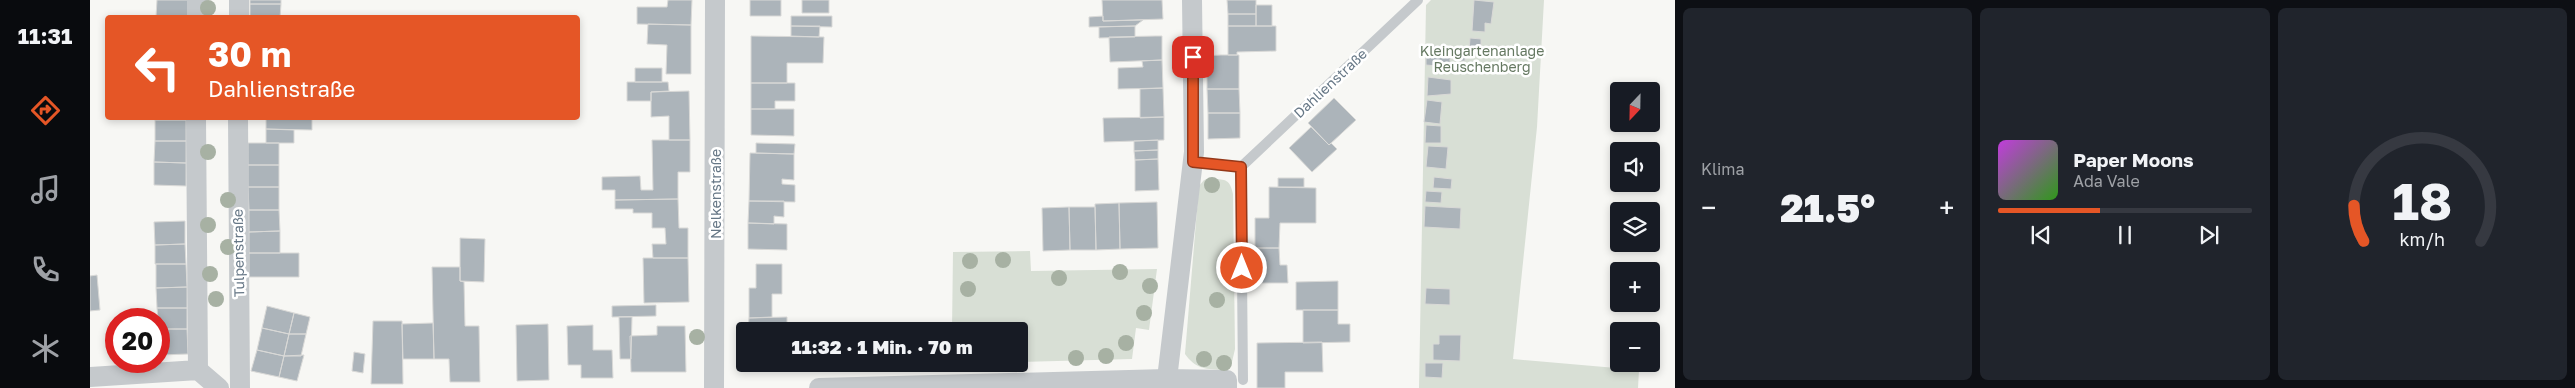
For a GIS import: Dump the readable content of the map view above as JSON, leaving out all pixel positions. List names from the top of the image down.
{
  "streets": {
    "street": ["Nelkenstraße", "Tulpenstraße"],
    "lane": ["Dahlienstraße"]
  },
  "parks": ["Kleingartenanlage Reuschenberg"],
  "north": "bottom",
  "page": {
    "tabs": "11:31",
    "tile": "Klima",
    "turn": ["30 m", "Dahlienstraße"],
    "map_buttons": ["+", "−"],
    "song": ["Paper Moons", "Ada Vale"],
    "heat": ["−", "21.5°", "+"],
    "limit": "20",
    "trip": "11:32 · 1 Min. · 70 m",
    "gauge": ["18", "km/h"]
  }
}
